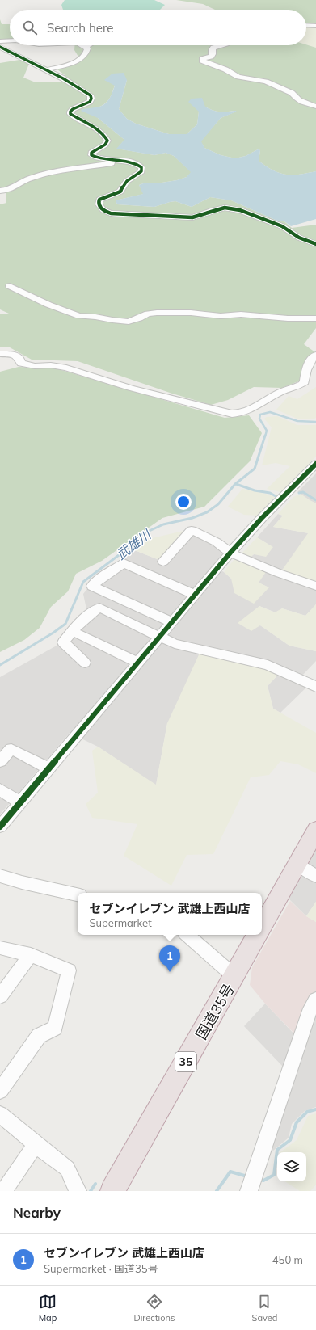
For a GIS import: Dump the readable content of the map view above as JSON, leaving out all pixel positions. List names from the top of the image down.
{
  "streets": {
    "highway": ["国道35号", "35"]
  },
  "water": ["武雄川"],
  "page": {
    "search": "Search here",
    "popup": ["セブンイレブン 武雄上西山店", "Supermarket"],
    "pins": "1",
    "heading": "Nearby",
    "list": [
      {
        "mark": "1",
        "name": "セブンイレブン 武雄上西山店",
        "note": "Supermarket · 国道35号",
        "value": "450 m"
      }
    ],
    "nav": ["Map", "Directions", "Saved"]
  }
}
